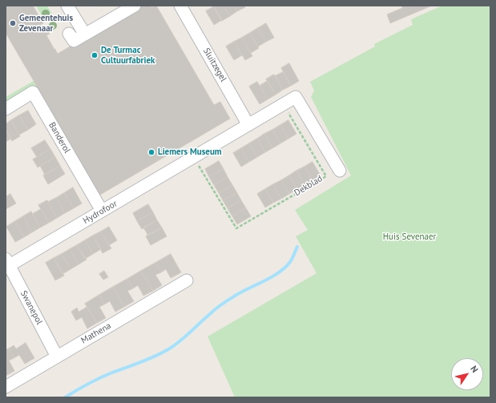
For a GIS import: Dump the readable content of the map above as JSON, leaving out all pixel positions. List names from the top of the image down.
{
  "streets": {
    "street": [
      "Sluitzegel",
      "Banderol",
      "Hydrofoor",
      "Swanepol",
      "Mathena"
    ],
    "path": ["Dekblad"]
  },
  "crossings": [
    ["Sluitzegel", "Hydrofoor"],
    ["Banderol", "Hydrofoor"],
    ["Dekblad", "Hydrofoor"],
    ["Hydrofoor", "Swanepol"],
    ["Swanepol", "Mathena"]
  ],
  "parks": ["Huis Sevenaer"],
  "places": ["Gemeentehuis Zevenaar", "De Turmac Cultuurfabriek", "Liemers Museum"],
  "north": "top right"
}
